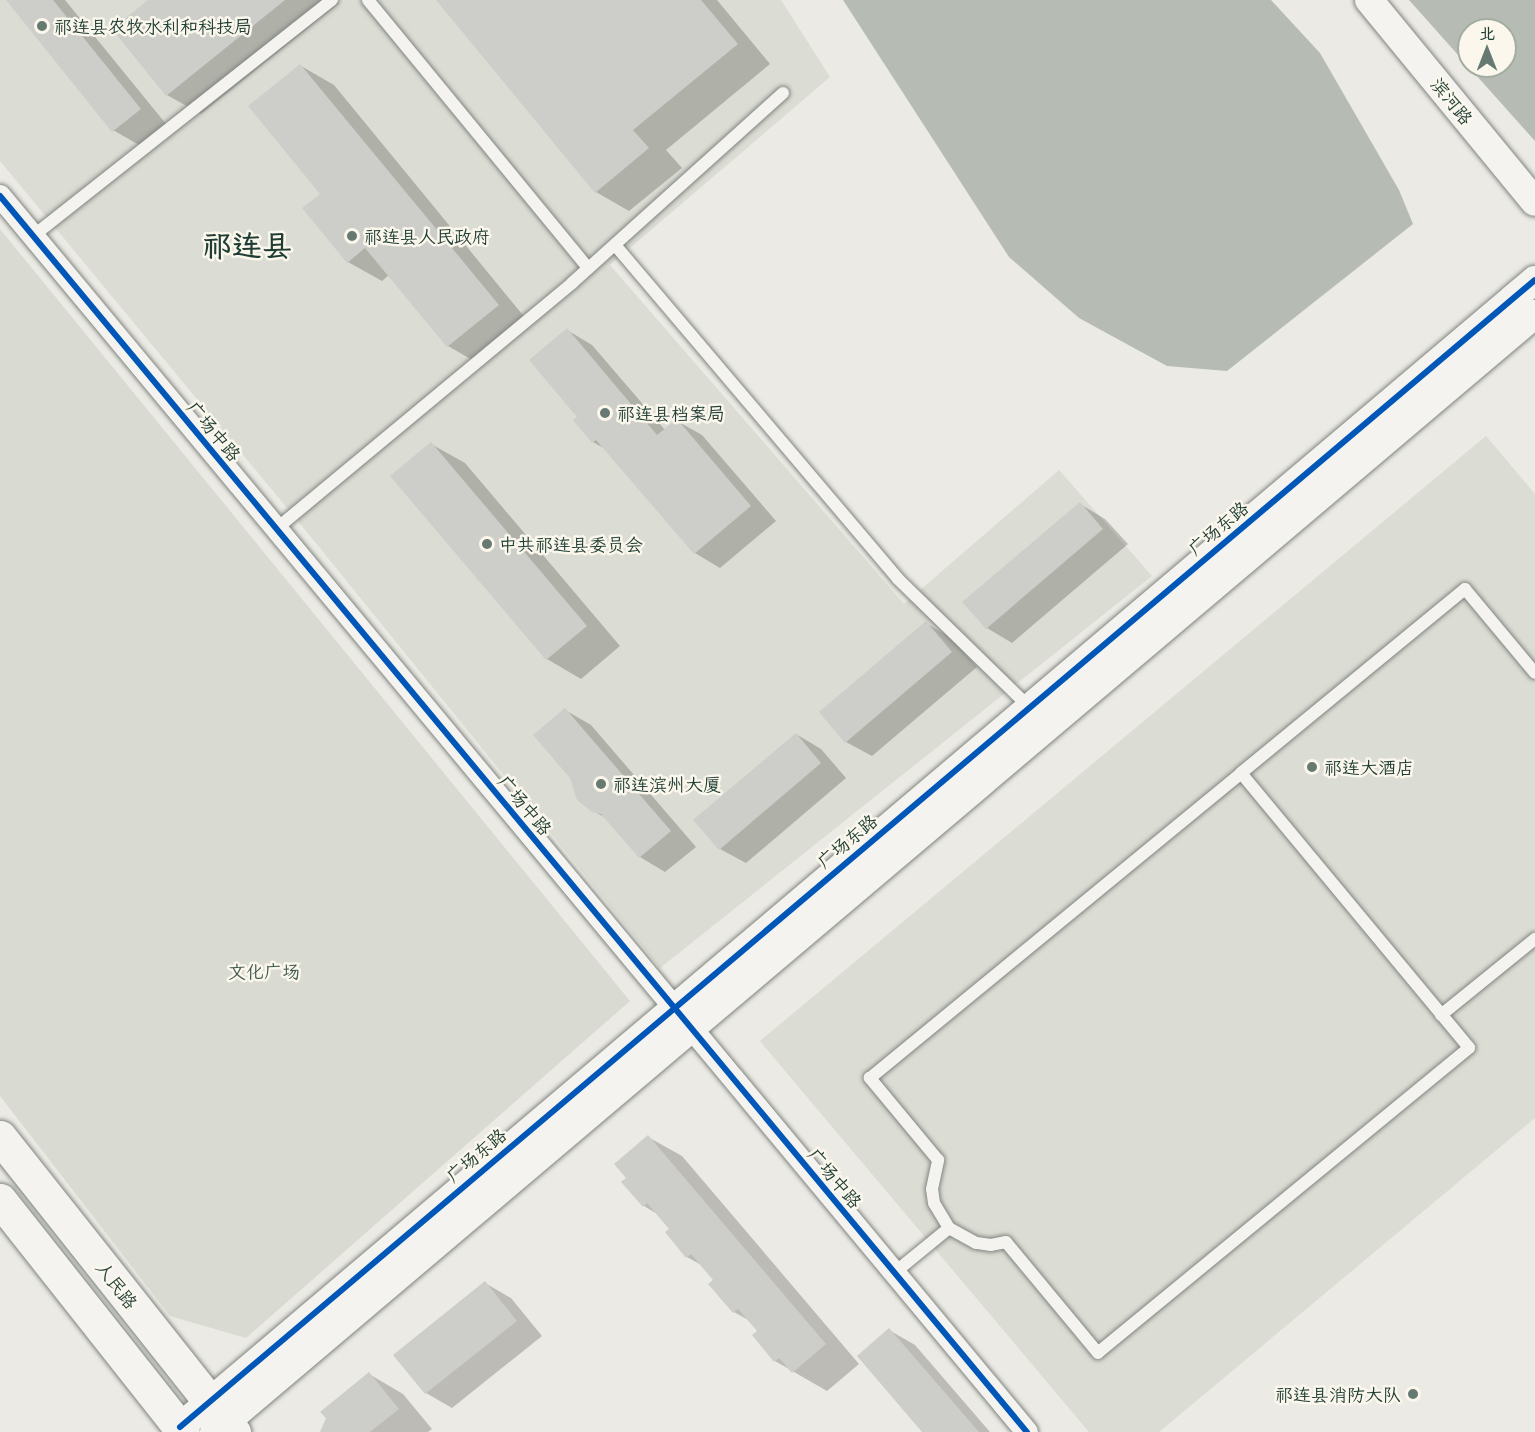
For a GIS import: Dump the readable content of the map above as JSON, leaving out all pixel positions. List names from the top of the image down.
{
  "streets": {
    "main road": ["人民路"],
    "street": ["滨河路", "广场中路", "广场东路"]
  },
  "crossings": [
    ["广场中路", "广场东路"],
    ["广场东路", "人民路"]
  ],
  "districts": ["祁连县"],
  "parks": ["文化广场"],
  "places": [
    "祁连县农牧水利和科技局",
    "祁连县人民政府",
    "祁连县档案局",
    "中共祁连县委员会",
    "祁连大酒店",
    "祁连滨州大厦",
    "祁连县消防大队"
  ],
  "north": "top"
}
